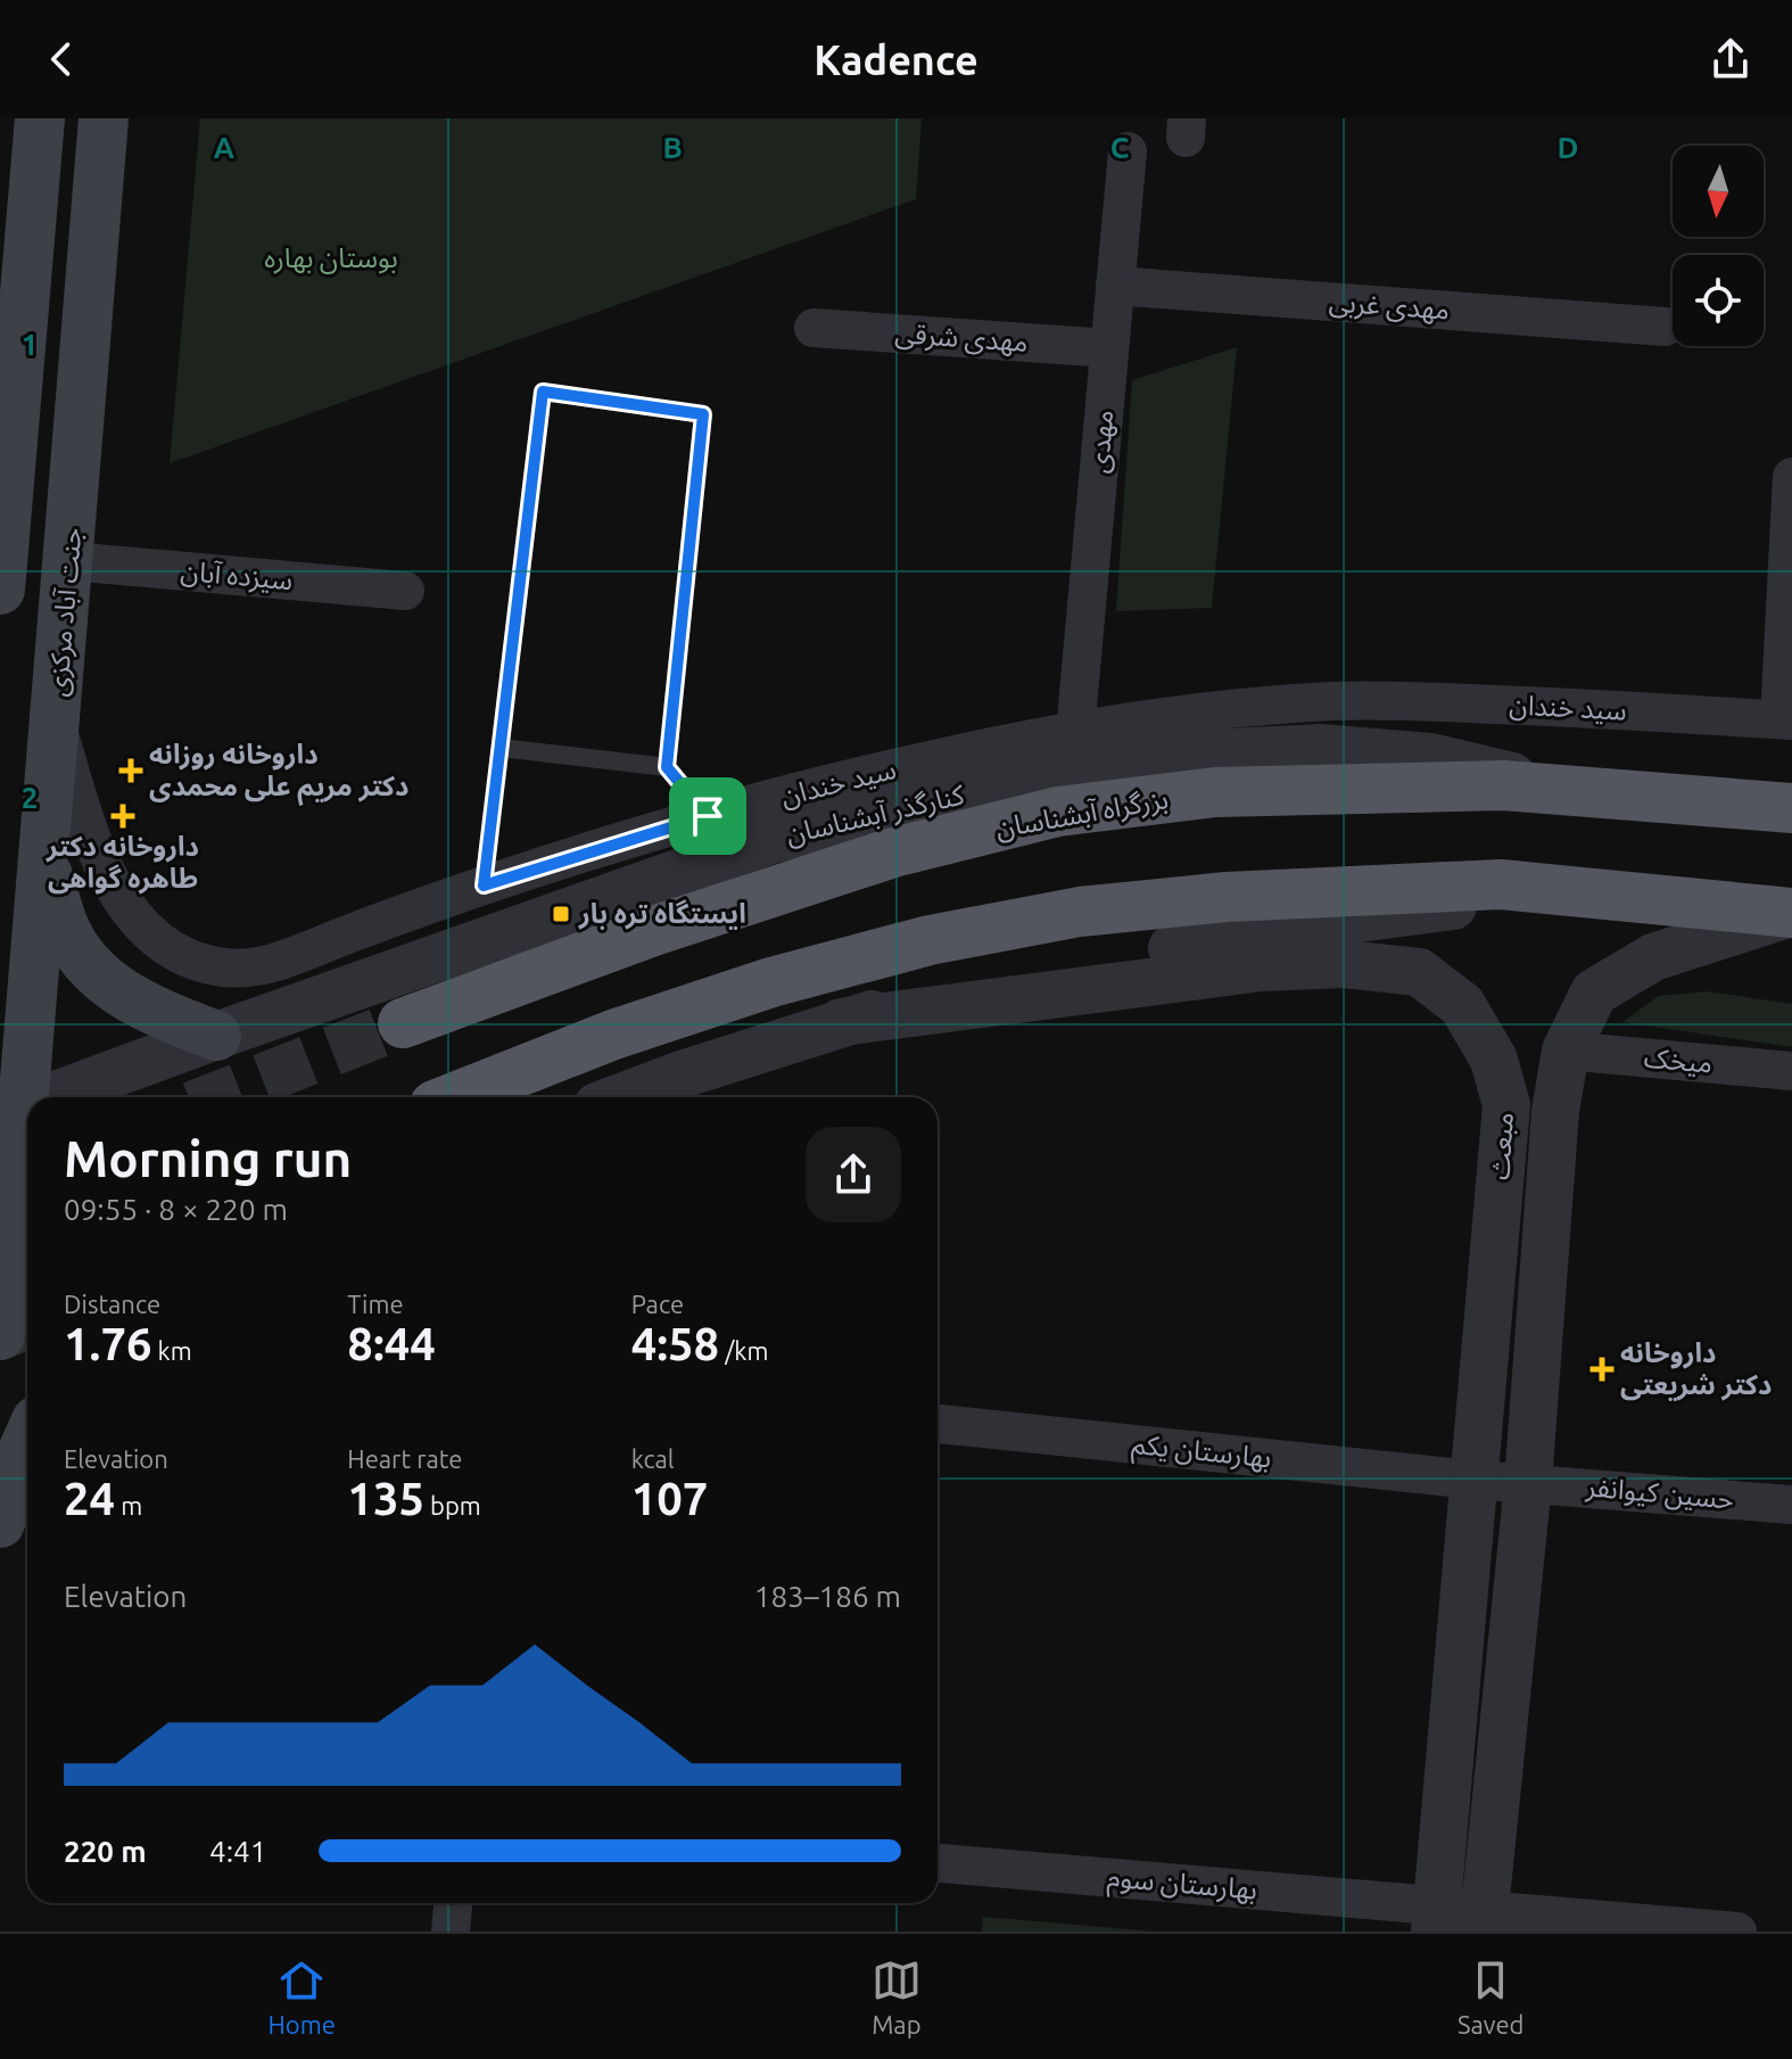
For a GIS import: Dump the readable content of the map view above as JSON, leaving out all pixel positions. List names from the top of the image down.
{
  "streets": {
    "highway": ["بزرگراه آبشناسان"],
    "main road": ["جنت آباد مرکزی"],
    "street": [
      "مهدی غربی",
      "مهدی شرقی",
      "مهدی",
      "سیزده آبان",
      "سید خندان",
      "کنارگذر آبشناسان",
      "میخک",
      "مبعث",
      "بهارستان یکم",
      "حسین کیوانفر",
      "بهارستان سوم"
    ]
  },
  "crossings": [
    ["مهدی غربی", "مهدی"],
    ["مهدی شرقی", "مهدی"],
    ["مهدی", "سید خندان"],
    ["سیزده آبان", "جنت آباد مرکزی"],
    ["جنت آباد مرکزی", "سید خندان"],
    ["بزرگراه آبشناسان", "کنارگذر آبشناسان"],
    ["میخک", "مبعث"],
    ["مبعث", "بهارستان یکم"],
    ["مبعث", "حسین کیوانفر"],
    ["مبعث", "بهارستان سوم"],
    ["بهارستان یکم", "حسین کیوانفر"]
  ],
  "parks": ["بوستان بهاره"],
  "places": {
    "health": ["داروخانه روزانه دکتر مریم علی محمدی", "داروخانه دکتر طاهره گواهی", "داروخانه دکتر شریعتی"],
    "transit": ["ایستگاه تره بار"]
  },
  "north": "bottom",
  "page": {
    "header": "Kadence",
    "heading": ["Morning run", "09:55 · 8 × 220 m"],
    "stats": [
      ["Distance", "1.76 km"],
      ["Time", "8:44"],
      ["Pace", "4:58 /km"],
      ["Elevation", "24 m"],
      ["Heart rate", "135 bpm"],
      ["kcal", "107"]
    ],
    "chart": ["Elevation", "183–186 m"],
    "list": [
      {
        "name": "220 m",
        "note": "4:41"
      }
    ],
    "tabs": ["Home", "Map", "Saved"]
  },
  "grid": {
    "columns": [
      "A",
      "B",
      "C",
      "D"
    ],
    "rows": ["1", "2"]
  }
}
